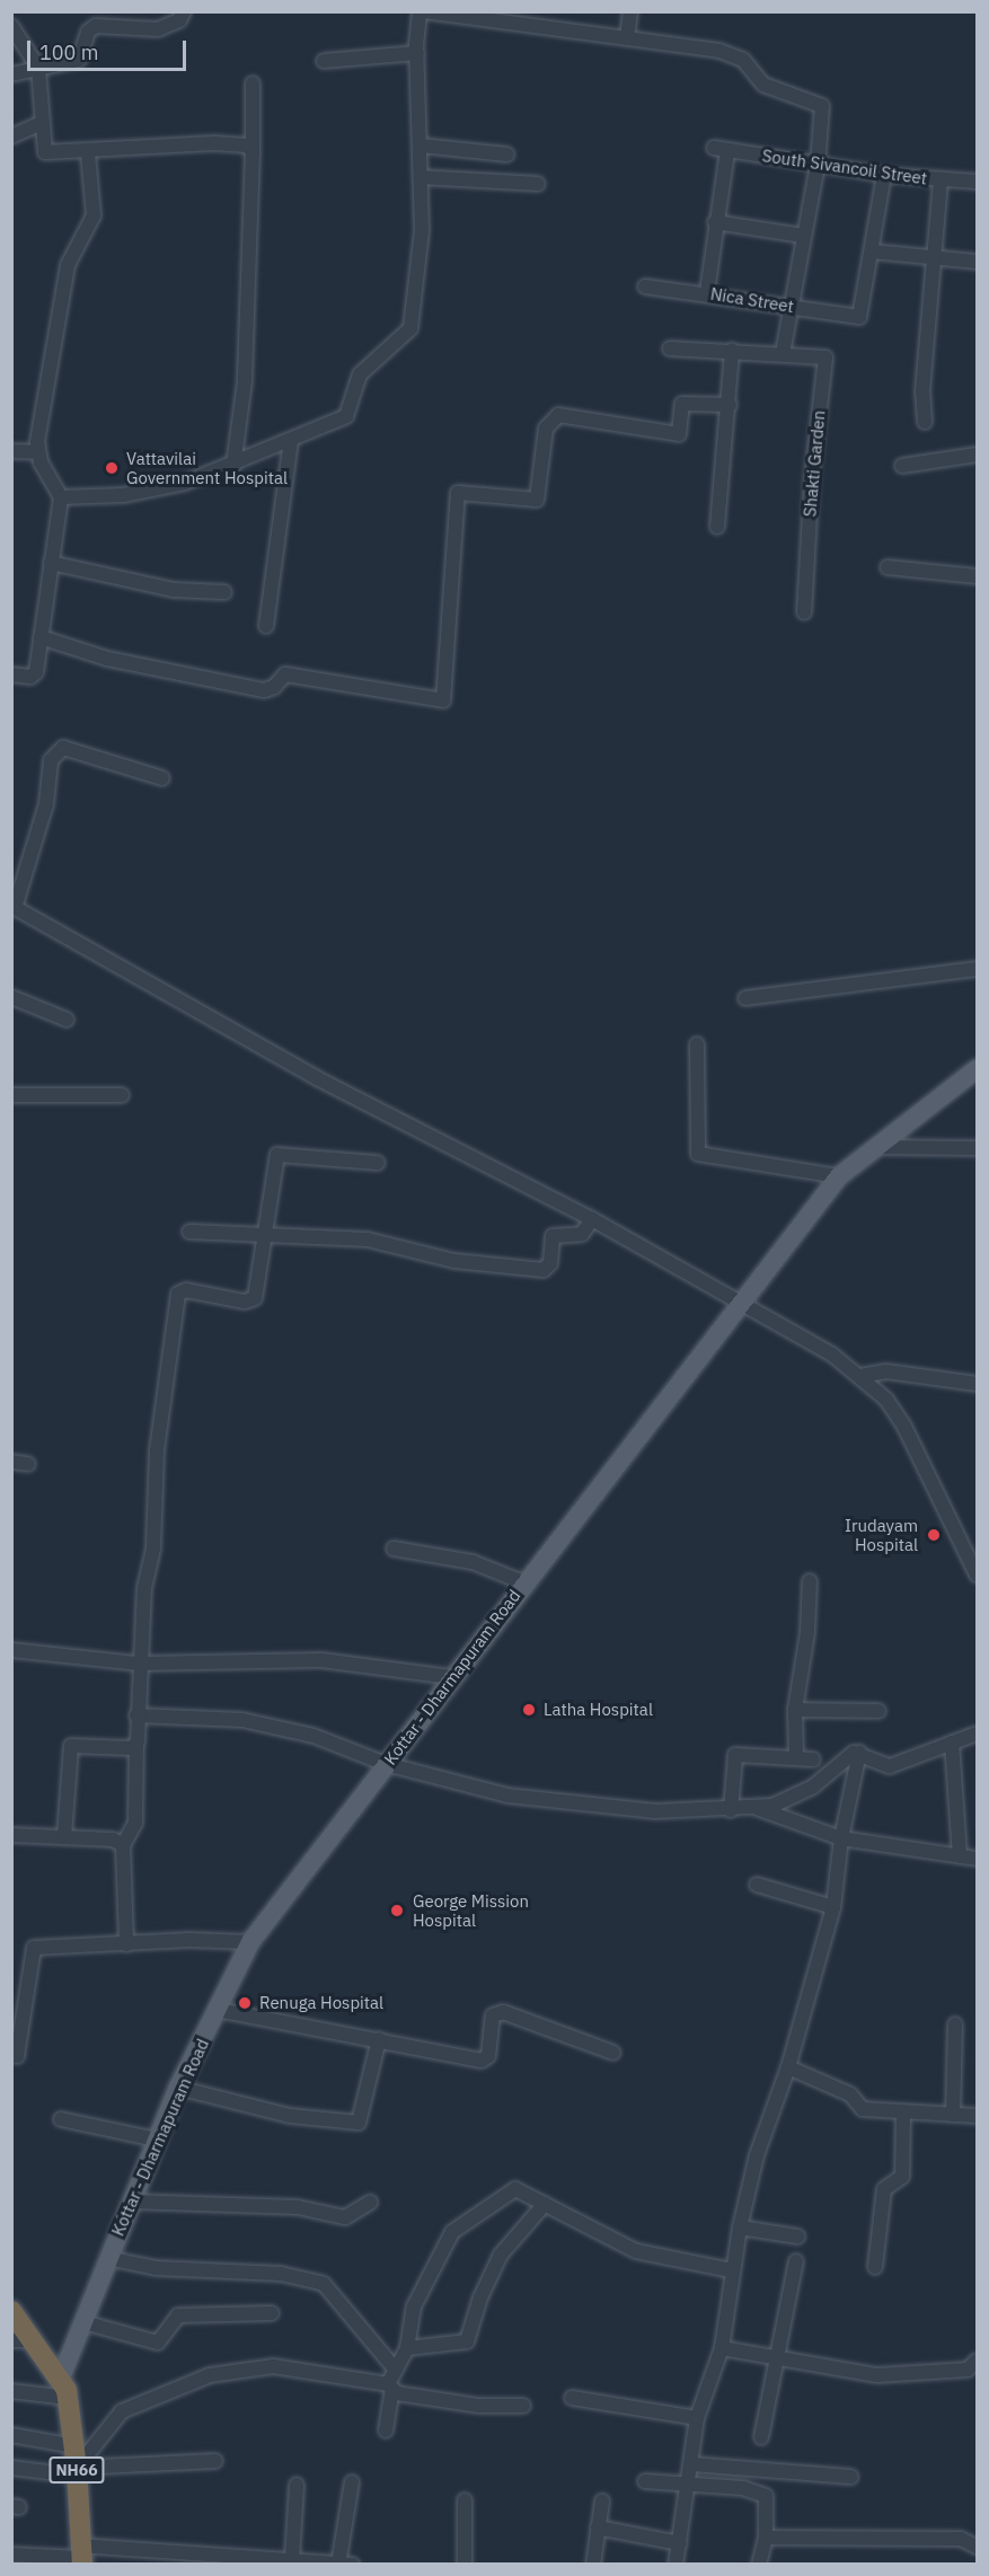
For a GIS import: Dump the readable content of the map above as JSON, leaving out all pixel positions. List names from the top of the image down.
{
  "streets": {
    "highway": ["NH66"],
    "main road": ["Kottar - Dharmapuram Road"],
    "street": ["South Sivancoil Street", "Nica Street", "Shakti Garden"]
  },
  "crossings": [
    ["Kottar - Dharmapuram Road", "NH66"]
  ],
  "places": [
    "Vattavilai Government Hospital",
    "Irudayam Hospital",
    "Latha Hospital",
    "George Mission Hospital",
    "Renuga Hospital"
  ],
  "scale_bar": "100 m"
}
